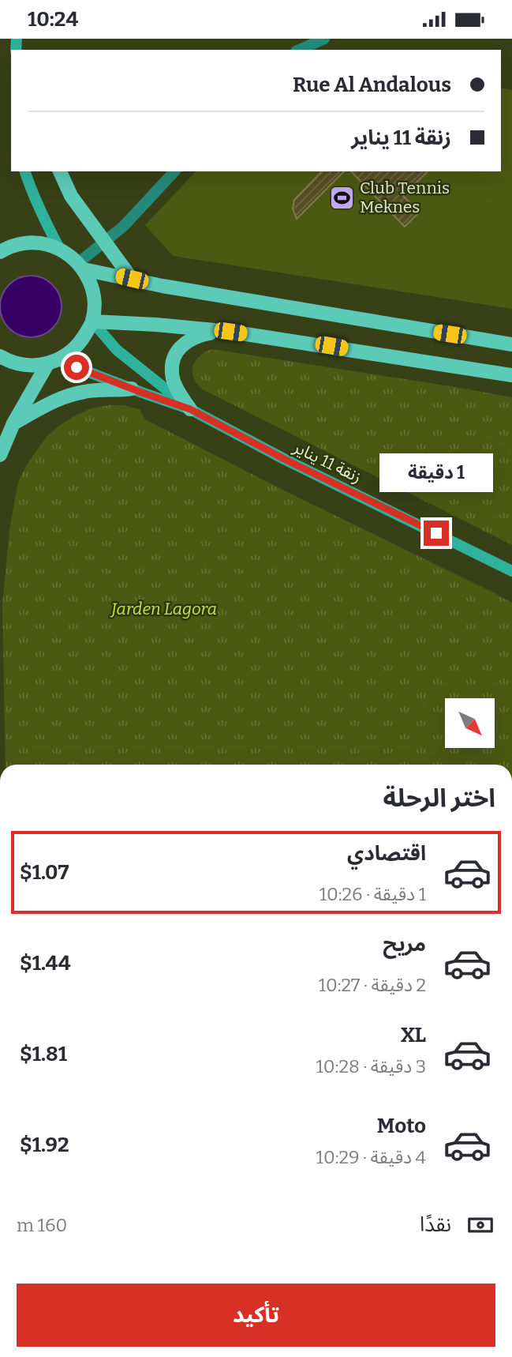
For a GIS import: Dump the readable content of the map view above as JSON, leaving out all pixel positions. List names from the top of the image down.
{
  "streets": {
    "main road": ["زنقة 11 يناير"]
  },
  "parks": ["Jarden Lagora"],
  "places": {
    "sports": ["Club Tennis Meknes"]
  },
  "north": "bottom right",
  "page": {
    "status": "10:24",
    "banner": ["Rue Al Andalous", "زنقة 11 يناير"],
    "bubble": "1 دقيقة",
    "heading": "اختر الرحلة",
    "list": [
      {
        "name": "اقتصادي",
        "note": "1 دقيقة · 10:26",
        "value": "$1.07"
      },
      {
        "name": "مريح",
        "note": "2 دقيقة · 10:27",
        "value": "$1.44"
      },
      {
        "name": "XL",
        "note": "3 دقيقة · 10:28",
        "value": "$1.81"
      },
      {
        "name": "Moto",
        "note": "4 دقيقة · 10:29",
        "value": "$1.92"
      }
    ],
    "pay": ["نقدًا", "160 m"],
    "buttons": "تأكيد"
  }
}
